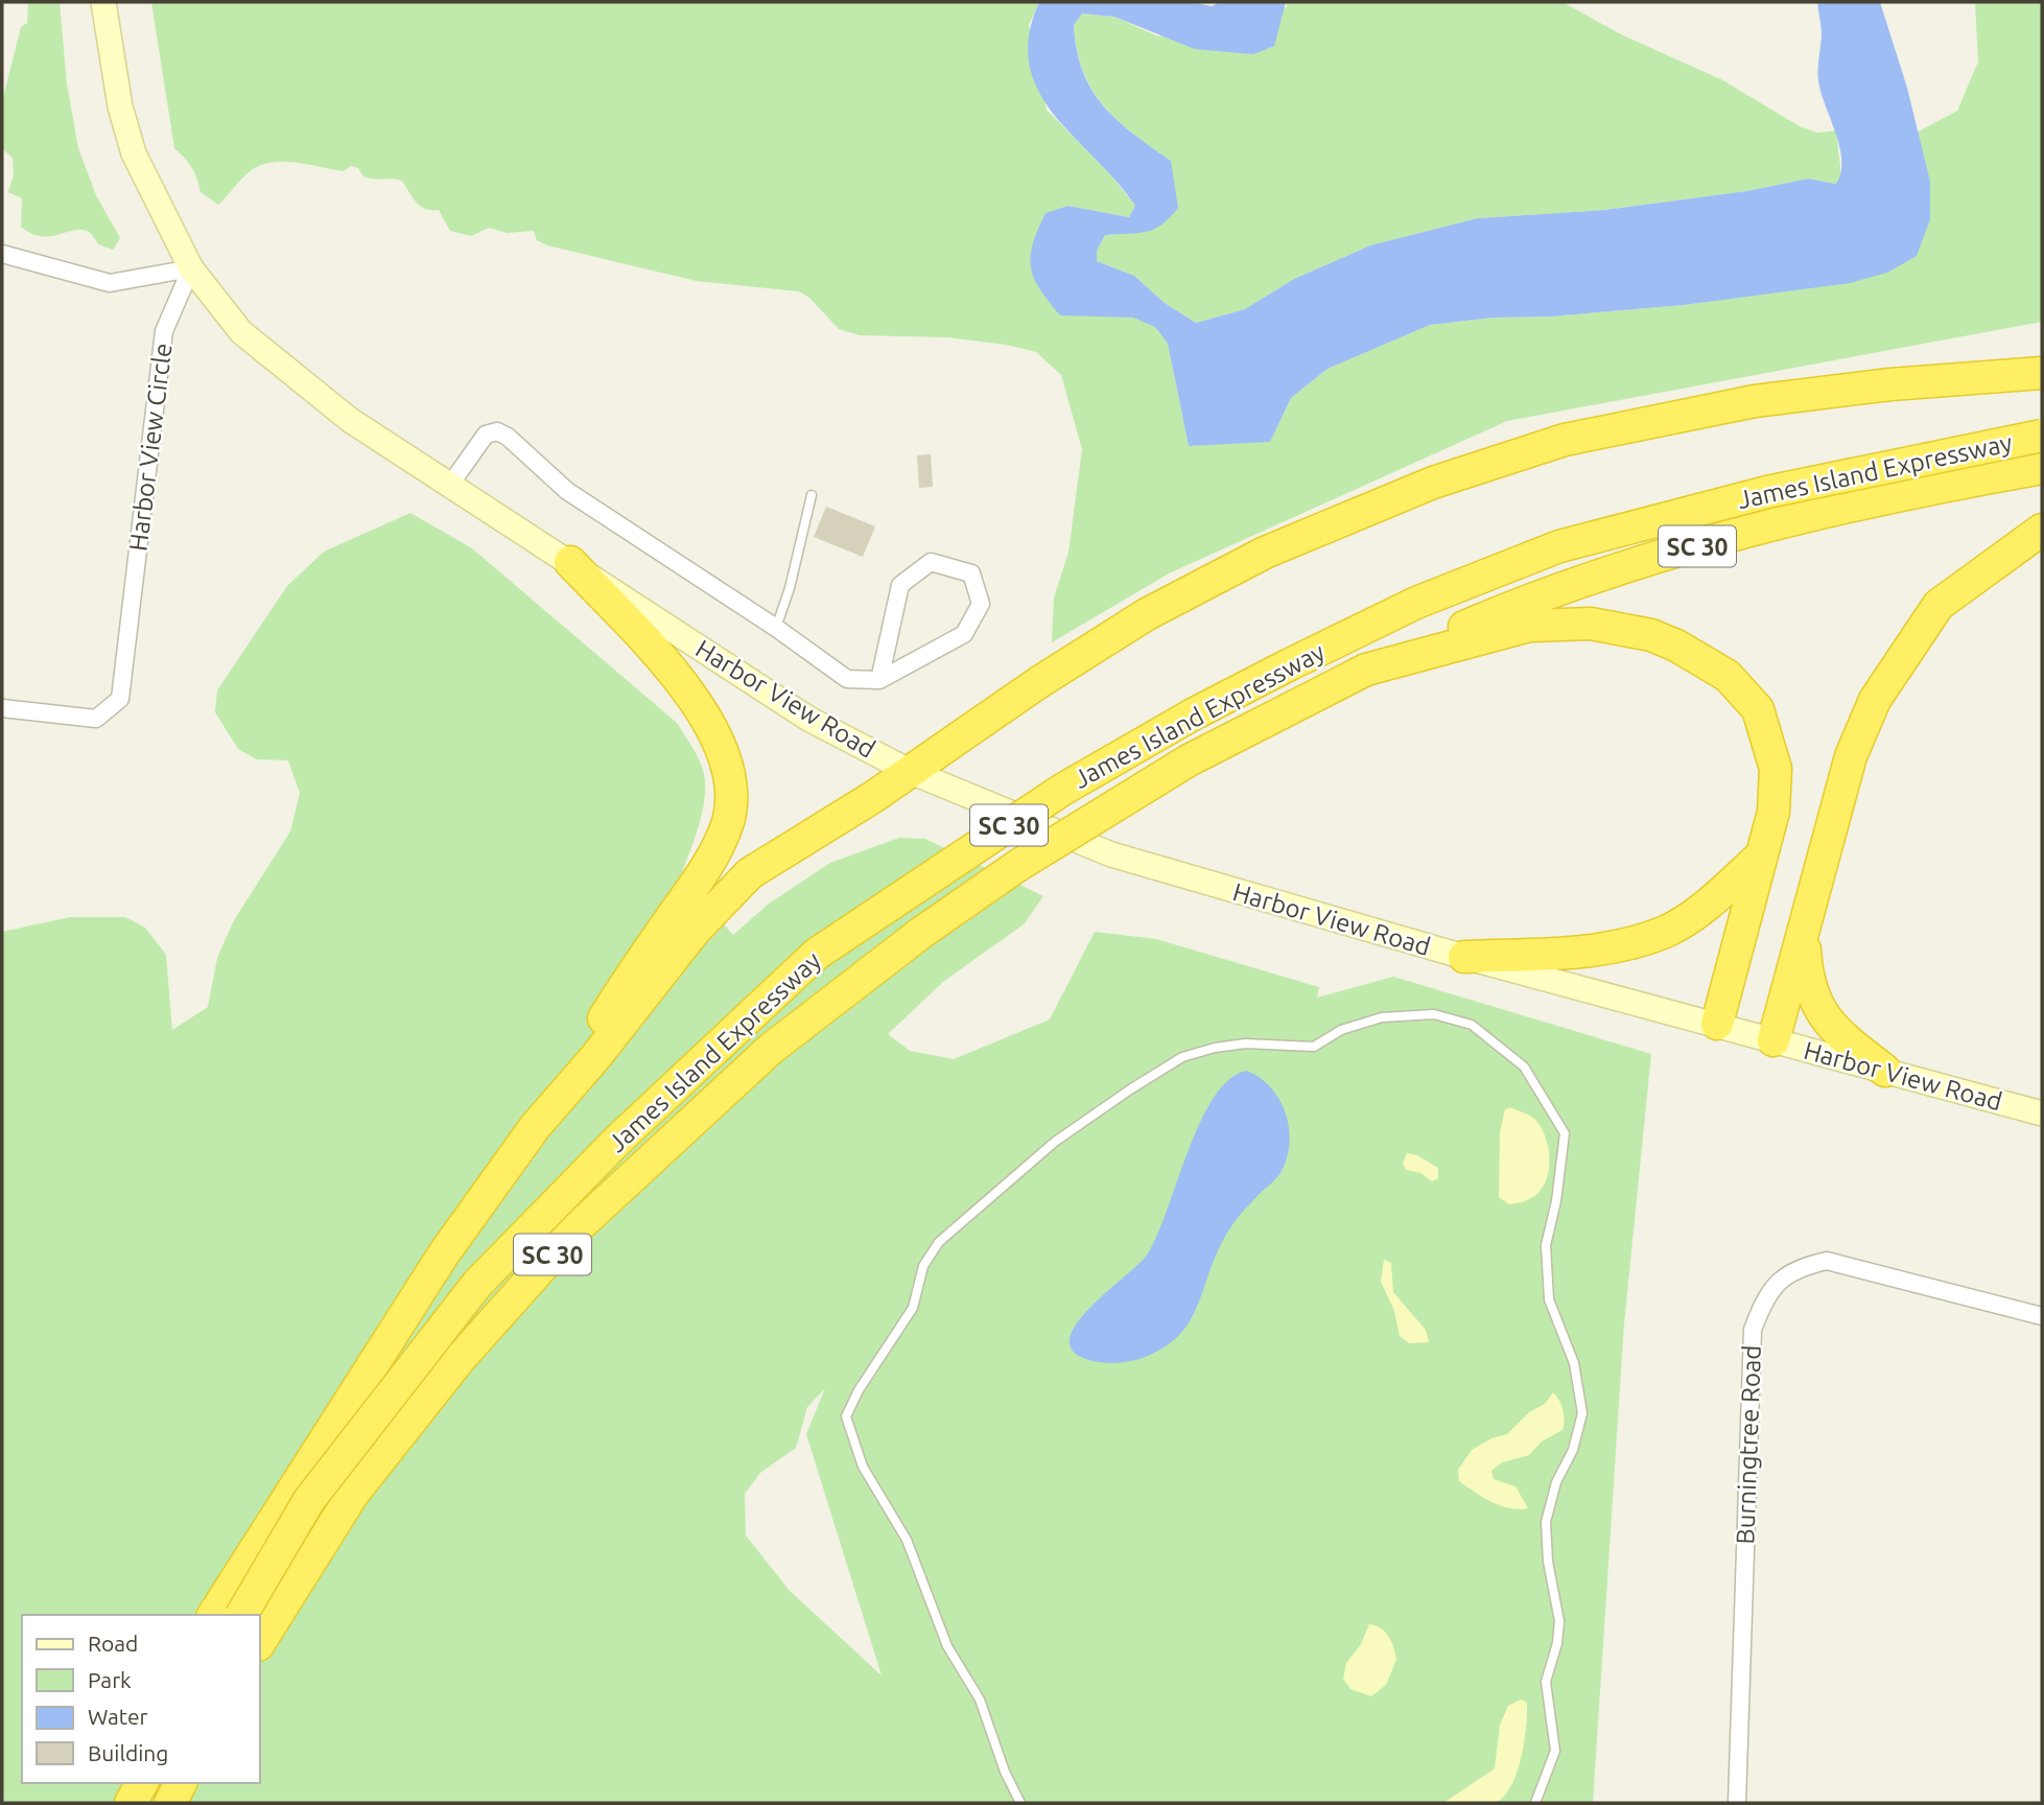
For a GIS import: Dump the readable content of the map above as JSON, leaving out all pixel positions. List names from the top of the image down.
{
  "streets": {
    "highway": ["James Island Expressway", "SC 30"],
    "main road": ["Harbor View Road"],
    "street": ["Harbor View Circle", "Burningtree Road"]
  },
  "crossings": [
    ["Harbor View Circle", "Harbor View Road"]
  ],
  "legend": [
    "Road",
    "Park",
    "Water",
    "Building"
  ]
}
